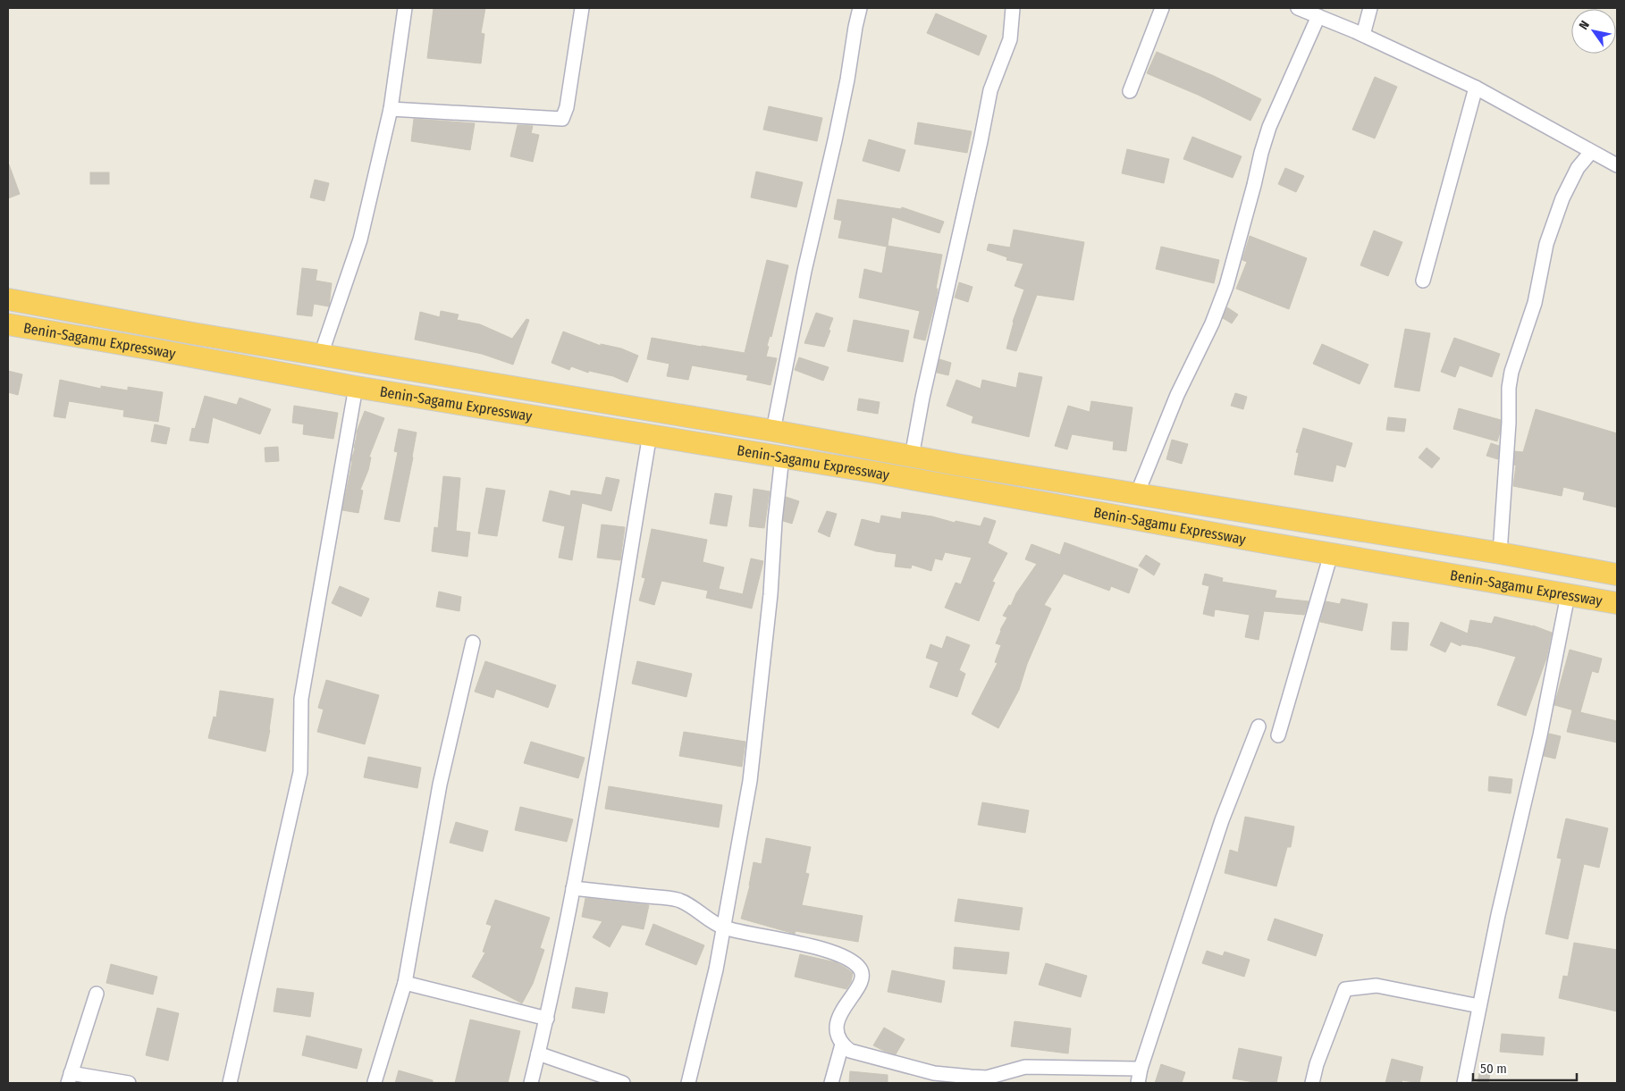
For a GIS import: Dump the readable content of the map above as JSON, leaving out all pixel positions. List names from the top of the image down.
{
  "streets": {
    "highway": ["Benin-Sagamu Expressway"]
  },
  "scale_bar": "50 m",
  "north": "top left"
}
